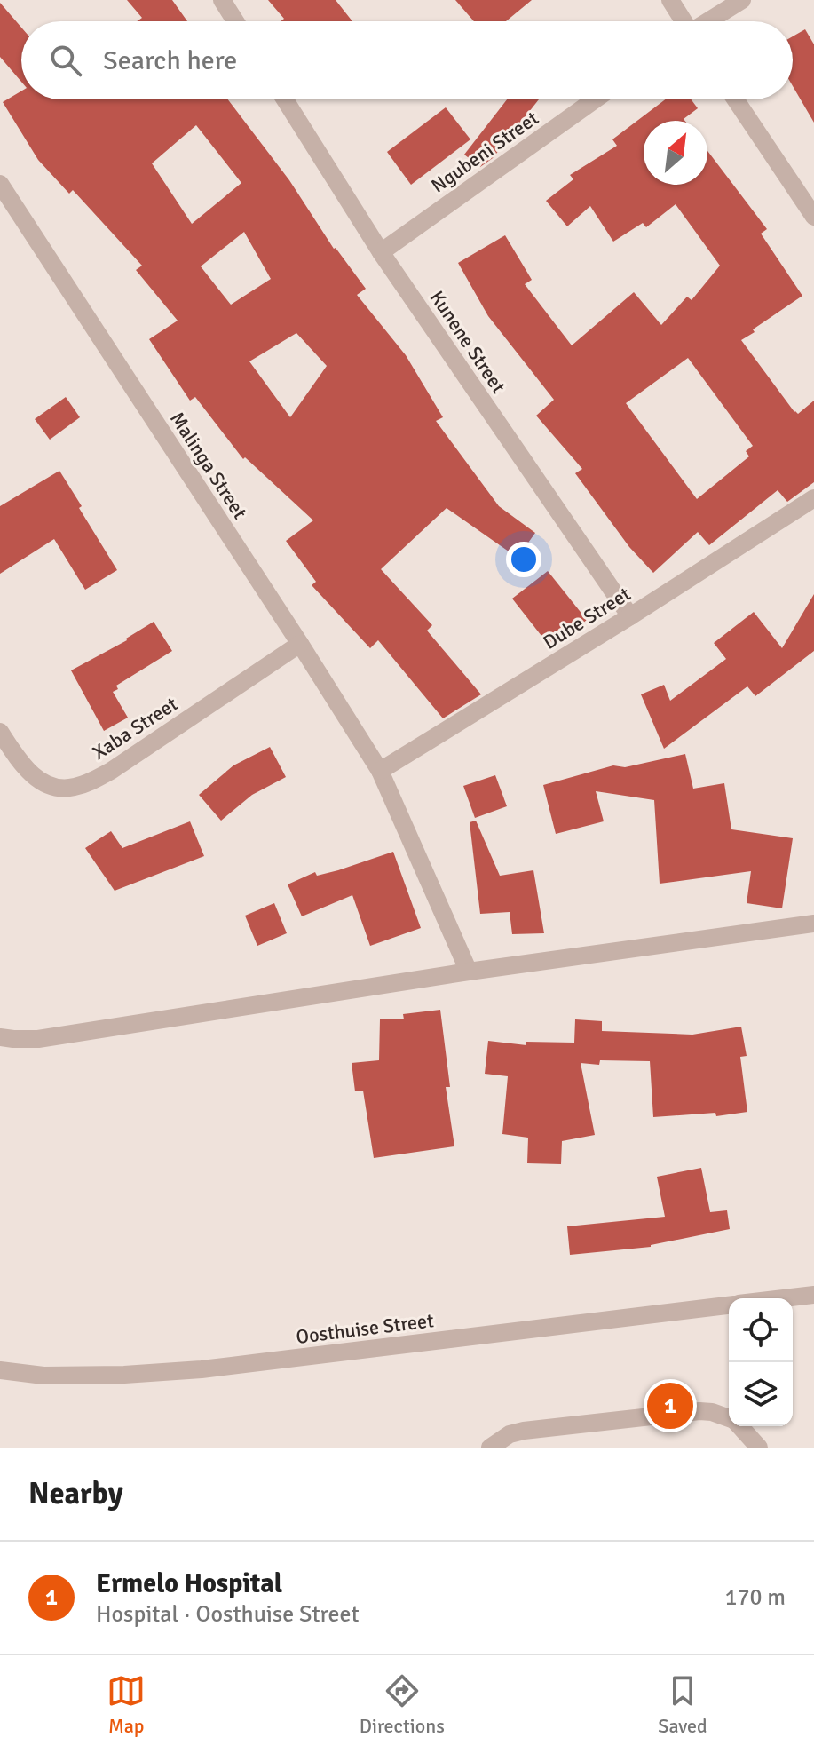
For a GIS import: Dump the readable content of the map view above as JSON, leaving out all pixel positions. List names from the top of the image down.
{
  "streets": {
    "street": [
      "Ngubeni Street",
      "Kunene Street",
      "Malinga Street",
      "Dube Street",
      "Xaba Street",
      "Oosthuise Street"
    ]
  },
  "crossings": [
    ["Ngubeni Street", "Kunene Street"],
    ["Kunene Street", "Dube Street"],
    ["Malinga Street", "Dube Street"],
    ["Malinga Street", "Xaba Street"]
  ],
  "north": "top right",
  "page": {
    "search": "Search here",
    "pins": "1",
    "heading": "Nearby",
    "list": [
      {
        "mark": "1",
        "name": "Ermelo Hospital",
        "note": "Hospital · Oosthuise Street",
        "value": "170 m"
      }
    ],
    "nav": ["Map", "Directions", "Saved"]
  }
}
